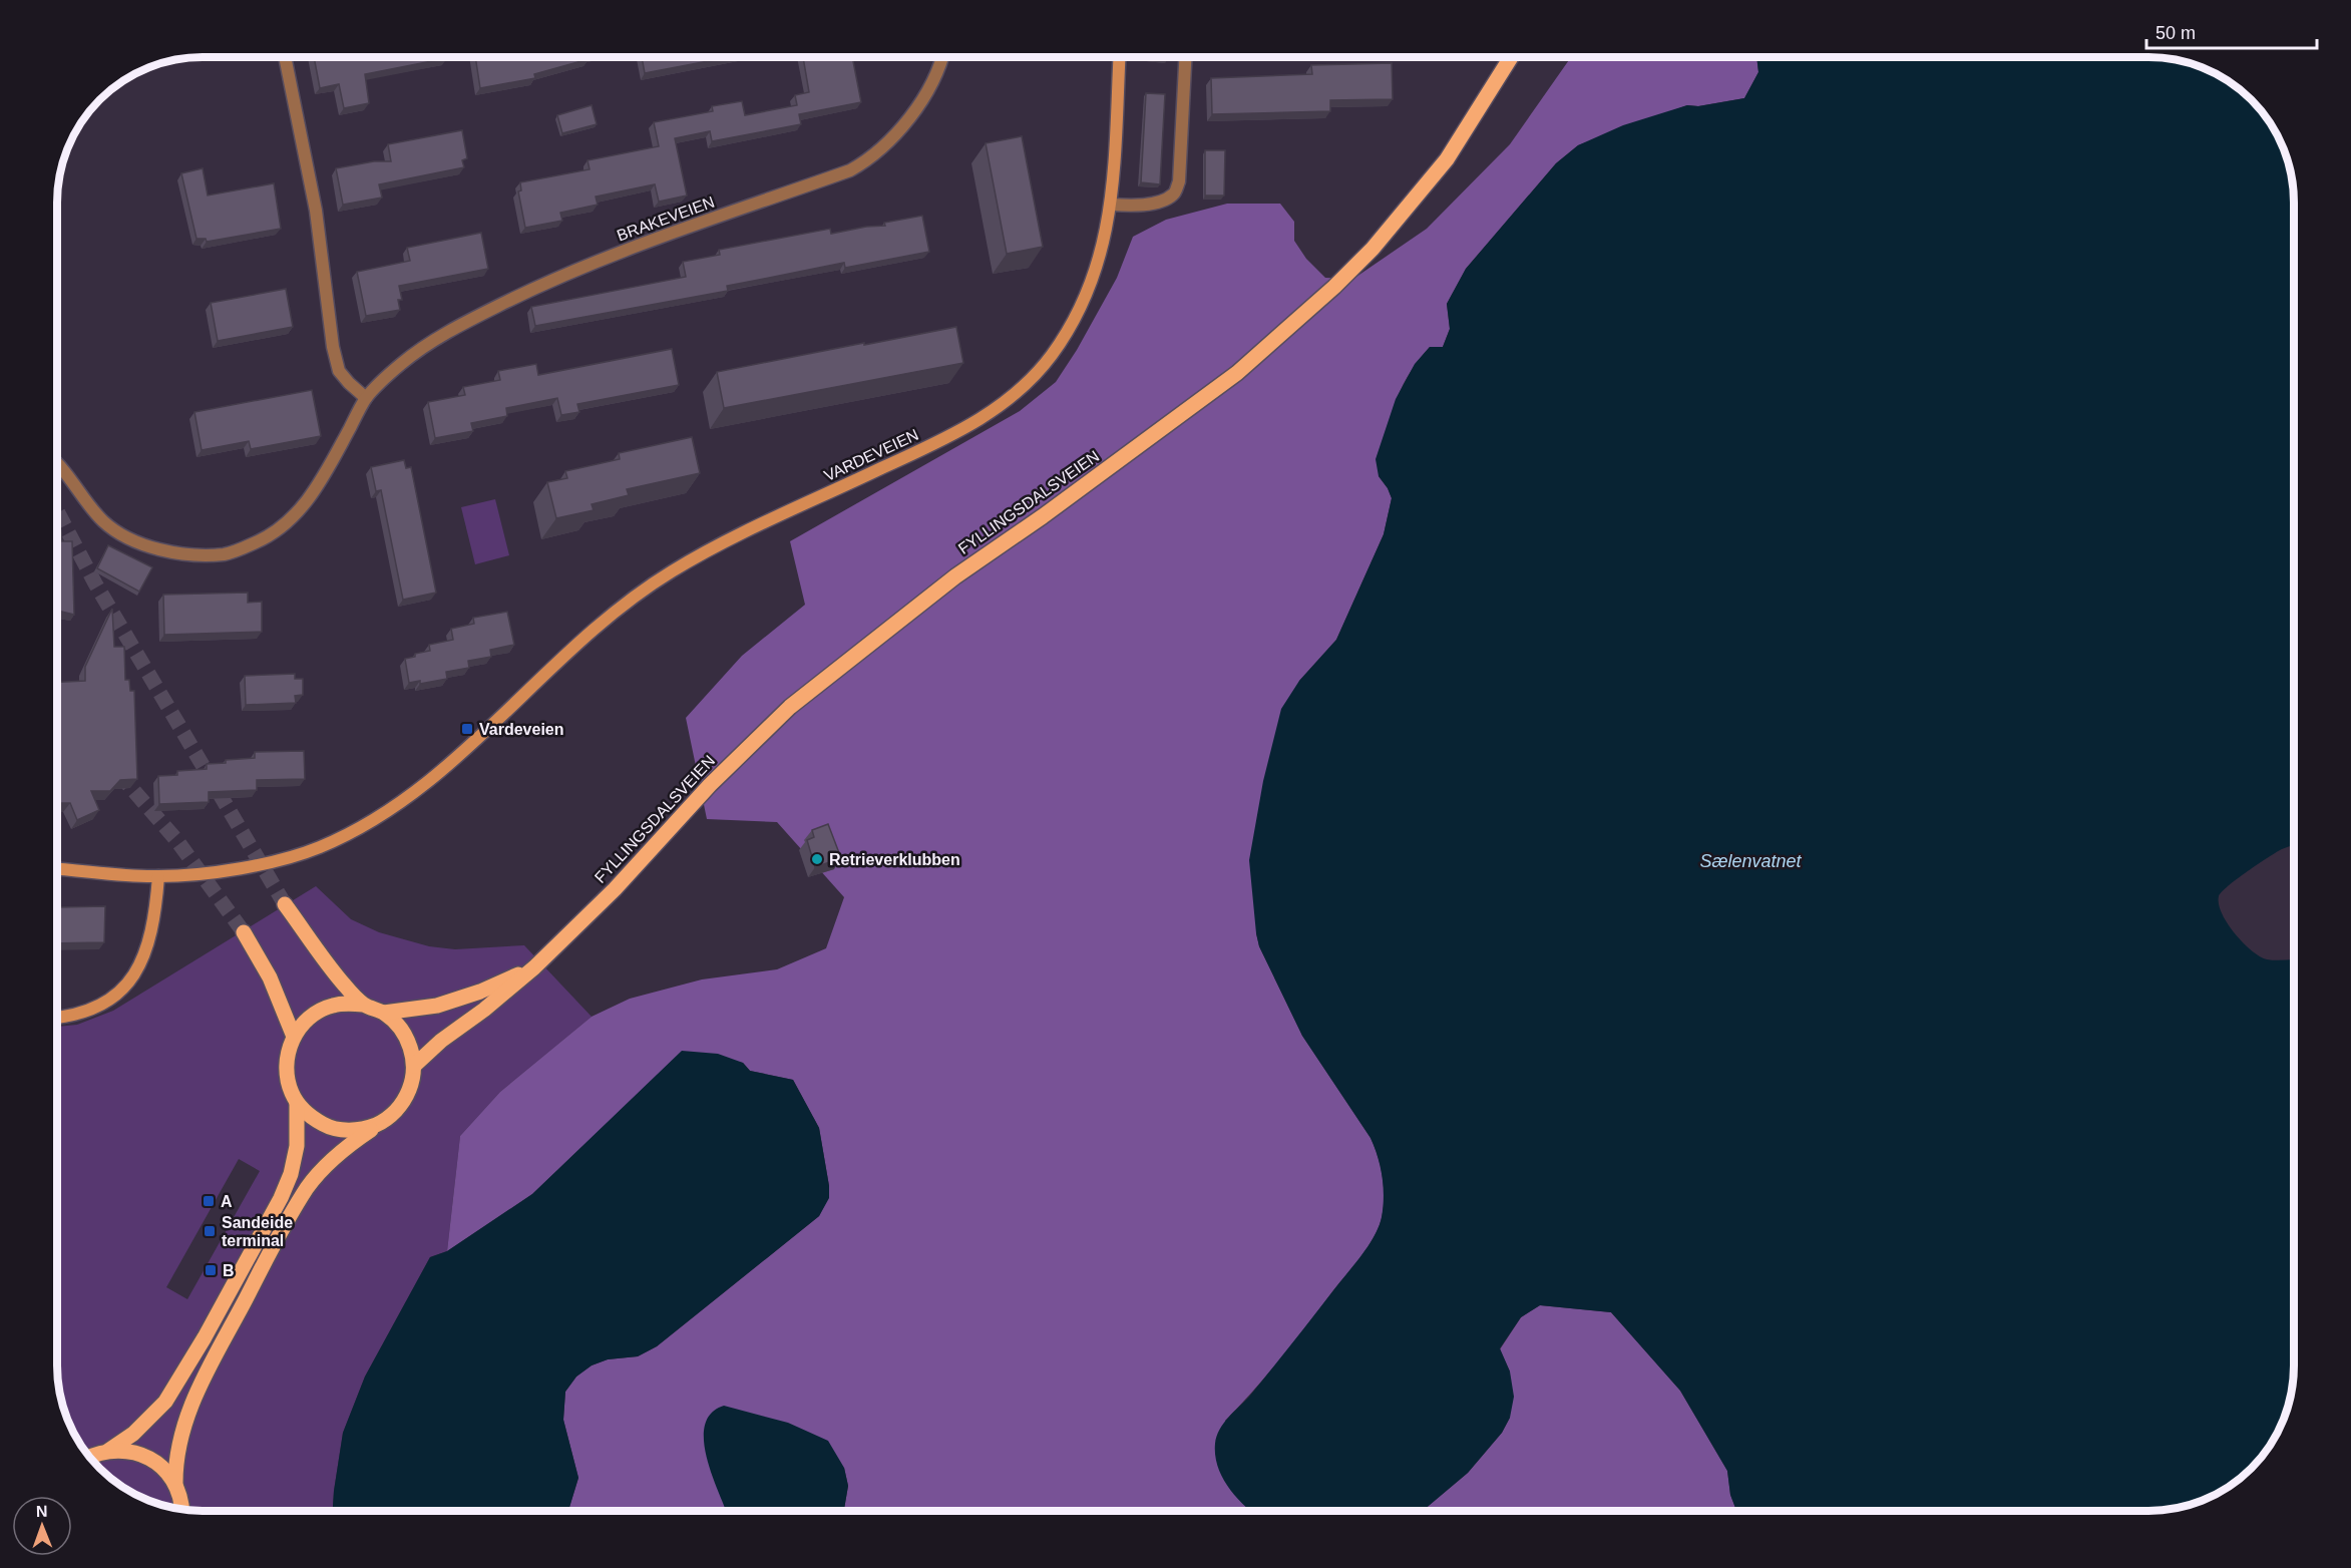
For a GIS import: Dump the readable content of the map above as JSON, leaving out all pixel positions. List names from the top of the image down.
{
  "streets": {
    "main road": ["VARDEVEIEN", "FYLLINGSDALSVEIEN"],
    "street": ["BRAKEVEIEN"]
  },
  "water": ["Sælenvatnet"],
  "places": {
    "transit": [
      "Vardeveien",
      "A",
      "Sandeide terminal",
      "B"
    ],
    "other": ["Retrieverklubben"]
  },
  "scale_bar": "50 m",
  "north": "top"
}
